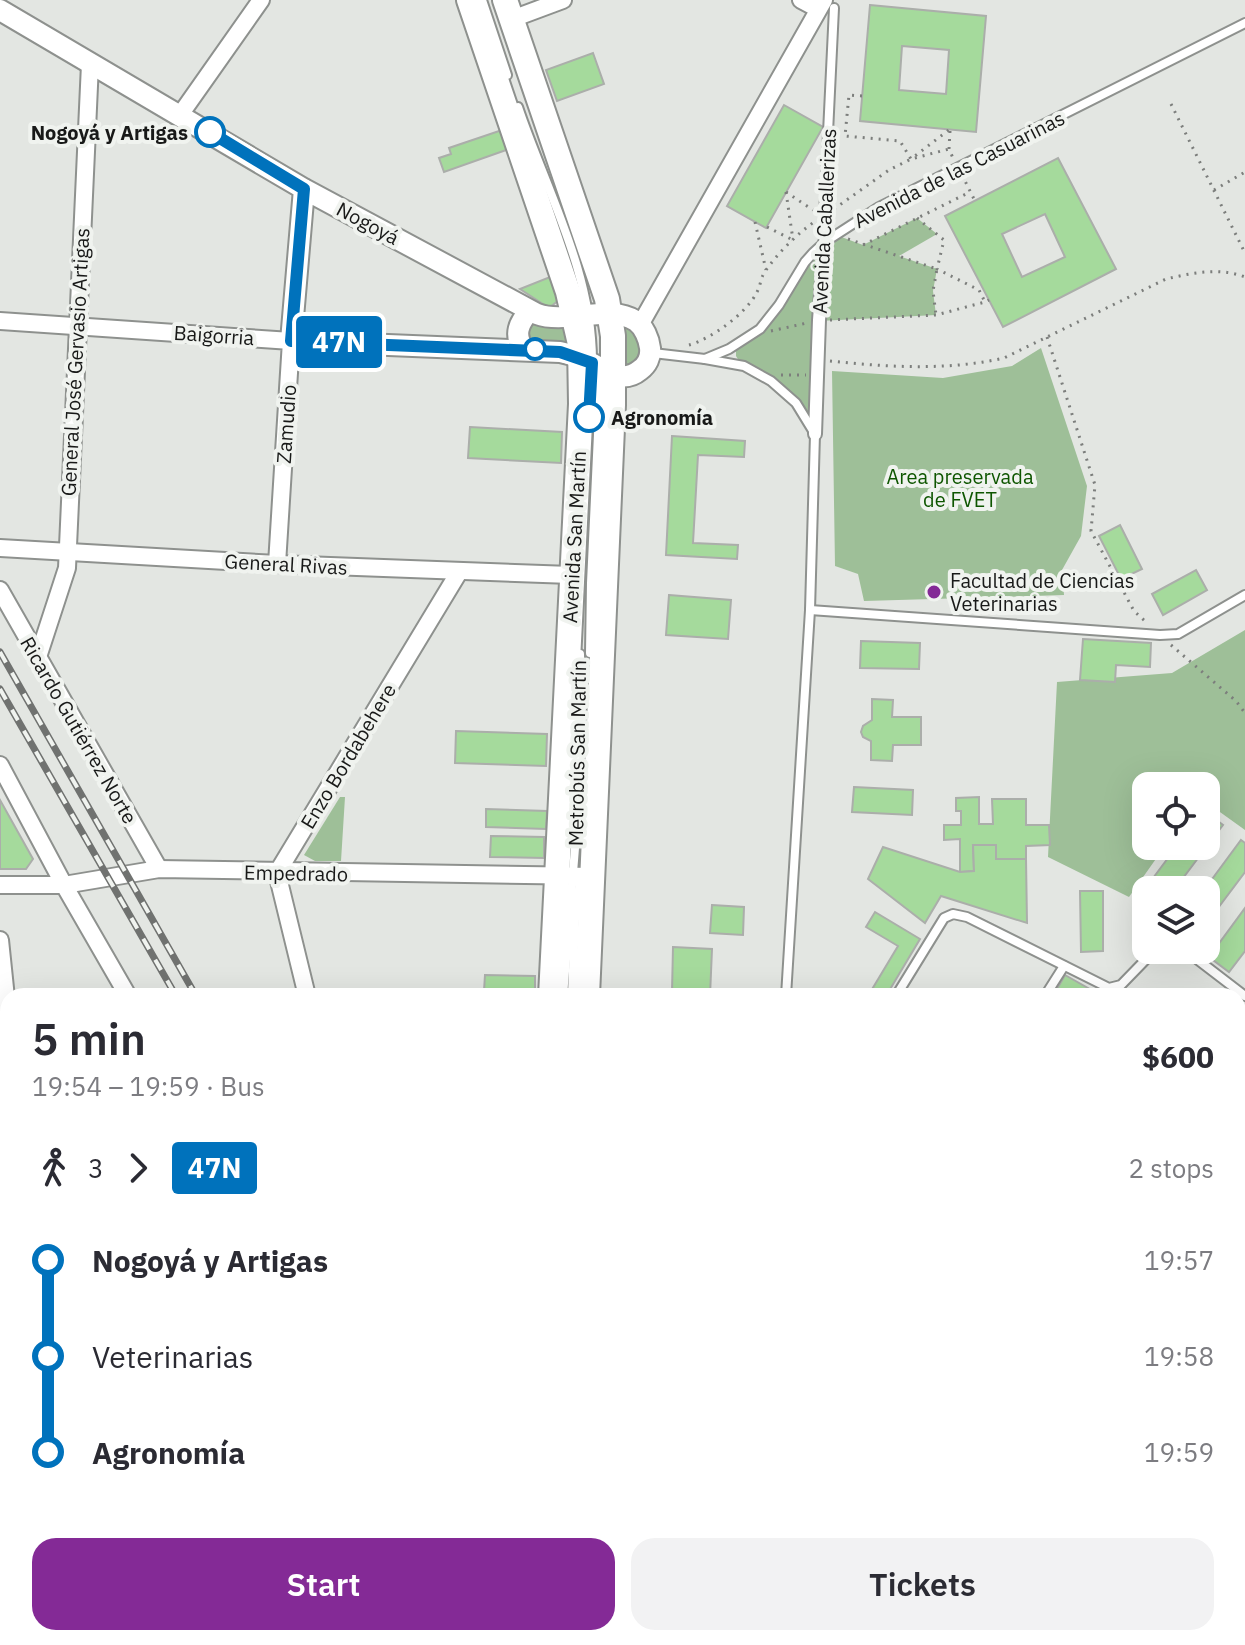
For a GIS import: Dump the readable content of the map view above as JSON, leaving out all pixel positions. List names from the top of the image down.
{
  "streets": {
    "main road": ["Avenida San Martín"],
    "street": [
      "Avenida Caballerizas",
      "Nogoyá",
      "Baigorria",
      "General José Gervasio Artigas",
      "Zamudio",
      "General Rivas",
      "Ricardo Gutiérrez Norte",
      "Enzo Bordabehere",
      "Empedrado"
    ],
    "lane": ["Avenida de las Casuarinas", "Metrobús San Martín"]
  },
  "crossings": [
    ["Avenida de las Casuarinas", "Avenida Caballerizas"],
    ["Nogoyá", "General José Gervasio Artigas"],
    ["Nogoyá", "Zamudio"],
    ["Nogoyá", "Avenida San Martín"],
    ["Baigorria", "General José Gervasio Artigas"],
    ["Baigorria", "Zamudio"],
    ["Baigorria", "Avenida San Martín"],
    ["Baigorria", "Metrobús San Martín"],
    ["General José Gervasio Artigas", "General Rivas"],
    ["General José Gervasio Artigas", "Ricardo Gutiérrez Norte"],
    ["Zamudio", "General Rivas"],
    ["Avenida San Martín", "General Rivas"],
    ["Avenida San Martín", "Metrobús San Martín"],
    ["Avenida San Martín", "Empedrado"],
    ["General Rivas", "Enzo Bordabehere"],
    ["Ricardo Gutiérrez Norte", "Empedrado"],
    ["Metrobús San Martín", "Empedrado"],
    ["Enzo Bordabehere", "Empedrado"]
  ],
  "parks": ["Area preservada de FVET"],
  "places": ["Nogoyá y Artigas", "Agronomía", "Facultad de Ciencias Veterinarias"],
  "lines": ["bus line 47N"],
  "page": {
    "on_map": "47N",
    "heading": ["5 min", "19:54 – 19:59 · Bus", "$600"],
    "legs": ["3", "47N", "2 stops"],
    "list": [
      {
        "name": "Nogoyá y Artigas",
        "value": "19:57"
      },
      {
        "name": "Veterinarias",
        "value": "19:58"
      },
      {
        "name": "Agronomía",
        "value": "19:59"
      }
    ],
    "buttons": ["Start", "Tickets"]
  }
}
